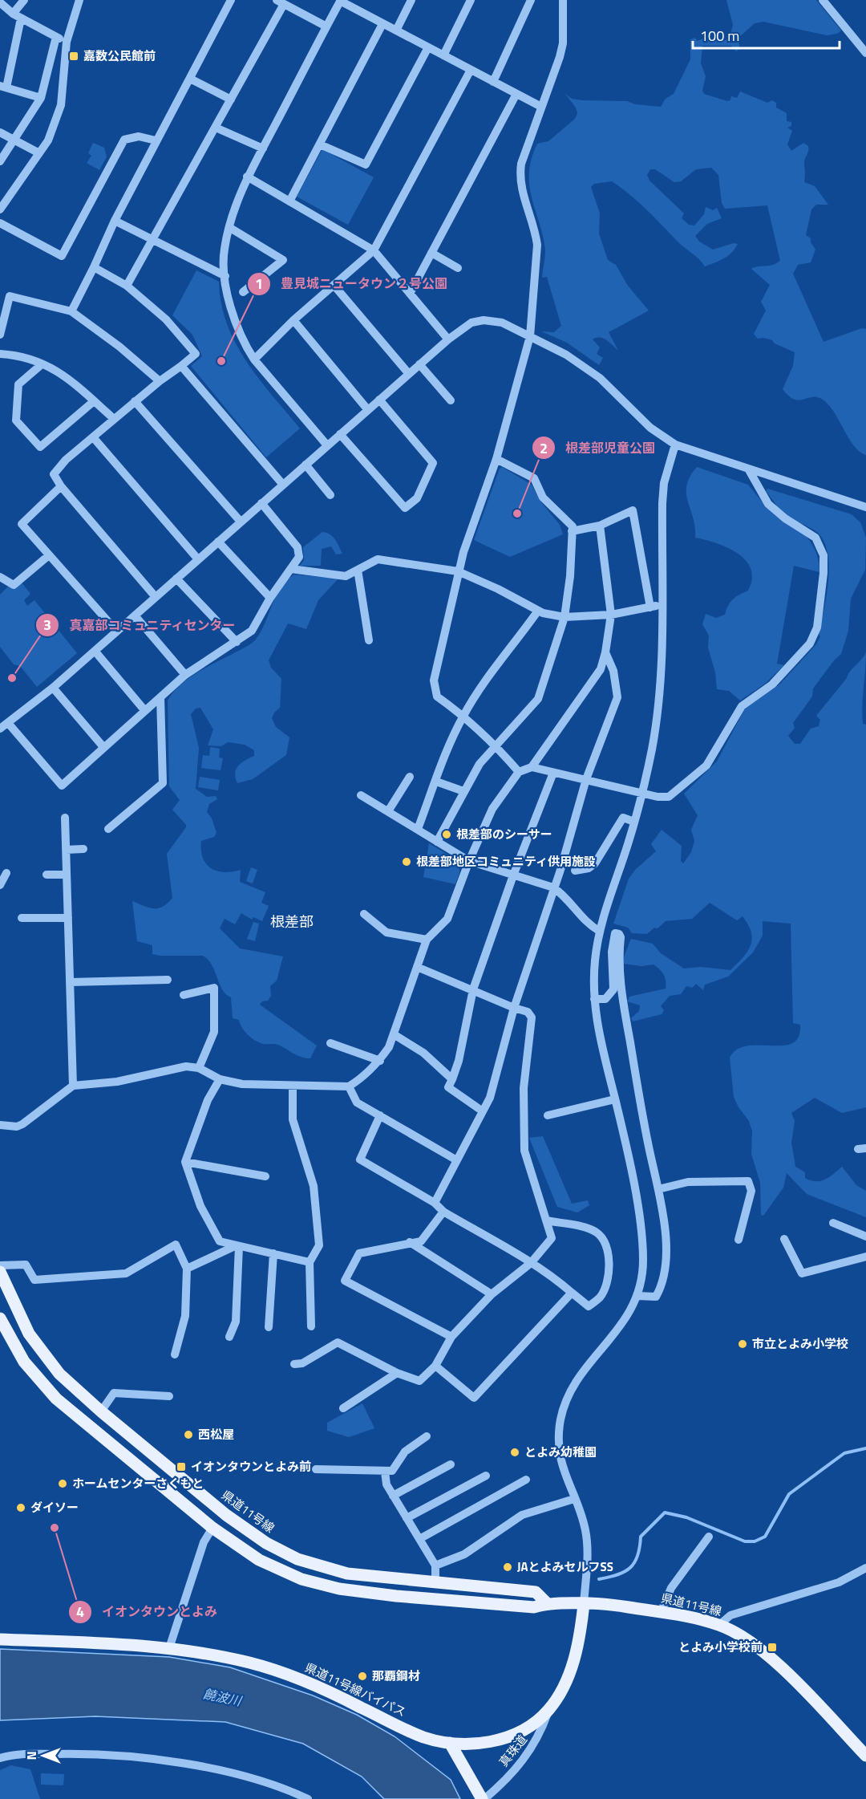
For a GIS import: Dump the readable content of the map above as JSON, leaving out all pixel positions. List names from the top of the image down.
{
  "streets": {
    "main road": ["県道11号線", "県道11号線バイパス"],
    "street": ["真珠道"]
  },
  "crossings": [
    ["県道11号線", "県道11号線バイパス"],
    ["県道11号線バイパス", "真珠道"]
  ],
  "districts": ["根差部"],
  "water": ["饒波川"],
  "places": {
    "transit": ["嘉数公民館前", "イオンタウンとよみ前", "とよみ小学校前"],
    "other": [
      "豊見城ニュータウン２号公園",
      "根差部児童公園",
      "真嘉部コミュニティセンター",
      "根差部のシーサー",
      "根差部地区コミュニティ供用施設",
      "市立とよみ小学校",
      "西松屋",
      "とよみ幼稚園",
      "ホームセンターさくもと",
      "ダイソー",
      "イオンタウンとよみ",
      "JAとよみセルフSS",
      "那覇鋼材"
    ]
  },
  "scale_bar": "100 m",
  "north": "left"
}
